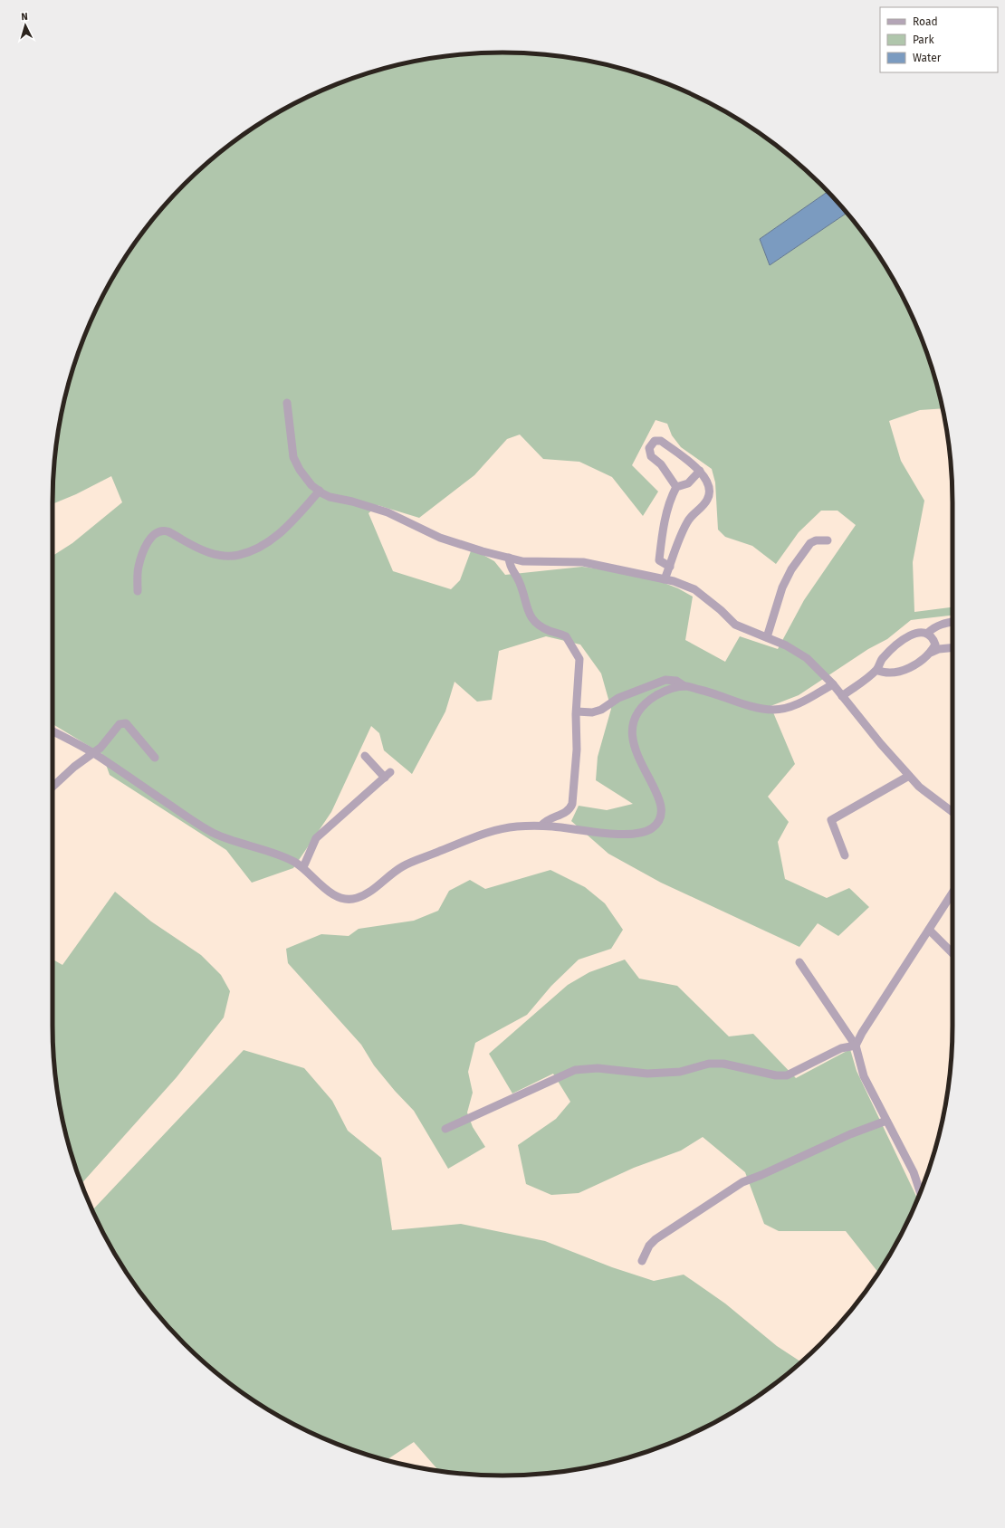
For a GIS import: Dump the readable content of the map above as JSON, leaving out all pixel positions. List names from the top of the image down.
{
  "legend": ["Road", "Park", "Water"],
  "north": "top"
}
